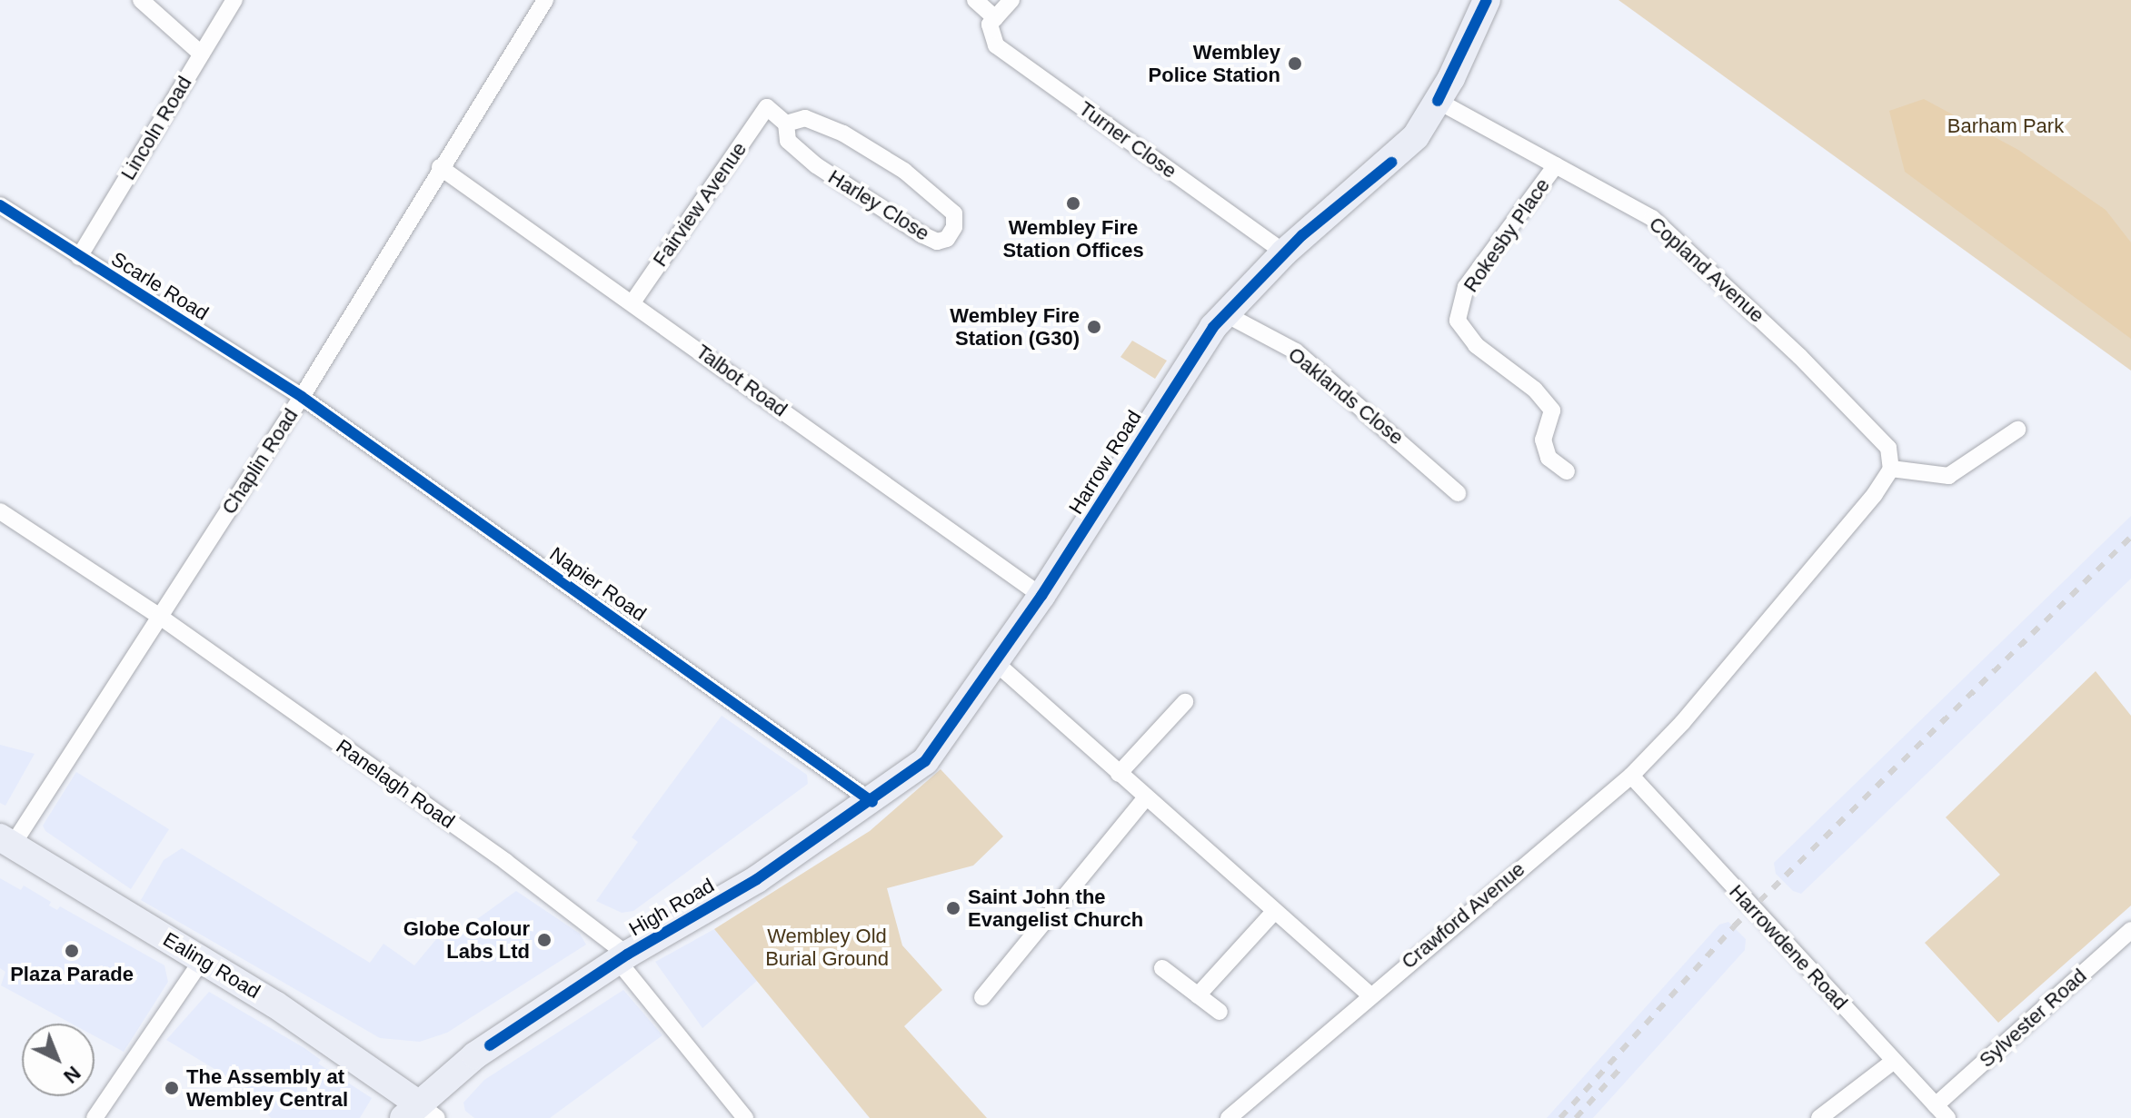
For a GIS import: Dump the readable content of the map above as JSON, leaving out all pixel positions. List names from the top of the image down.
{
  "streets": {
    "main road": ["Harrow Road", "High Road", "Ealing Road"],
    "street": [
      "Lincoln Road",
      "Turner Close",
      "Fairview Avenue",
      "Harley Close",
      "Rokesby Place",
      "Copland Avenue",
      "Scarle Road",
      "Talbot Road",
      "Oaklands Close",
      "Chaplin Road",
      "Napier Road",
      "Ranelagh Road",
      "Crawford Avenue",
      "Harrowdene Road",
      "Sylvester Road"
    ]
  },
  "crossings": [
    ["Lincoln Road", "Scarle Road"],
    ["Turner Close", "Harrow Road"],
    ["Fairview Avenue", "Harley Close"],
    ["Fairview Avenue", "Talbot Road"],
    ["Rokesby Place", "Copland Avenue"],
    ["Copland Avenue", "Harrow Road"],
    ["Copland Avenue", "Crawford Avenue"],
    ["Scarle Road", "Chaplin Road"],
    ["Scarle Road", "Napier Road"],
    ["Talbot Road", "Chaplin Road"],
    ["Talbot Road", "Harrow Road"],
    ["Oaklands Close", "Harrow Road"],
    ["Chaplin Road", "Napier Road"],
    ["Chaplin Road", "Ranelagh Road"],
    ["Chaplin Road", "Ealing Road"],
    ["Harrow Road", "Napier Road"],
    ["Harrow Road", "High Road"],
    ["Napier Road", "High Road"],
    ["Ranelagh Road", "High Road"],
    ["High Road", "Ealing Road"],
    ["Crawford Avenue", "Harrowdene Road"],
    ["Harrowdene Road", "Sylvester Road"]
  ],
  "parks": ["Barham Park", "Wembley Old Burial Ground"],
  "places": [
    "Wembley Police Station",
    "Wembley Fire Station Offices",
    "Wembley Fire Station (G30)",
    "Saint John the Evangelist Church",
    "Globe Colour Labs Ltd",
    "Plaza Parade",
    "The Assembly at Wembley Central"
  ],
  "north": "bottom right"
}
